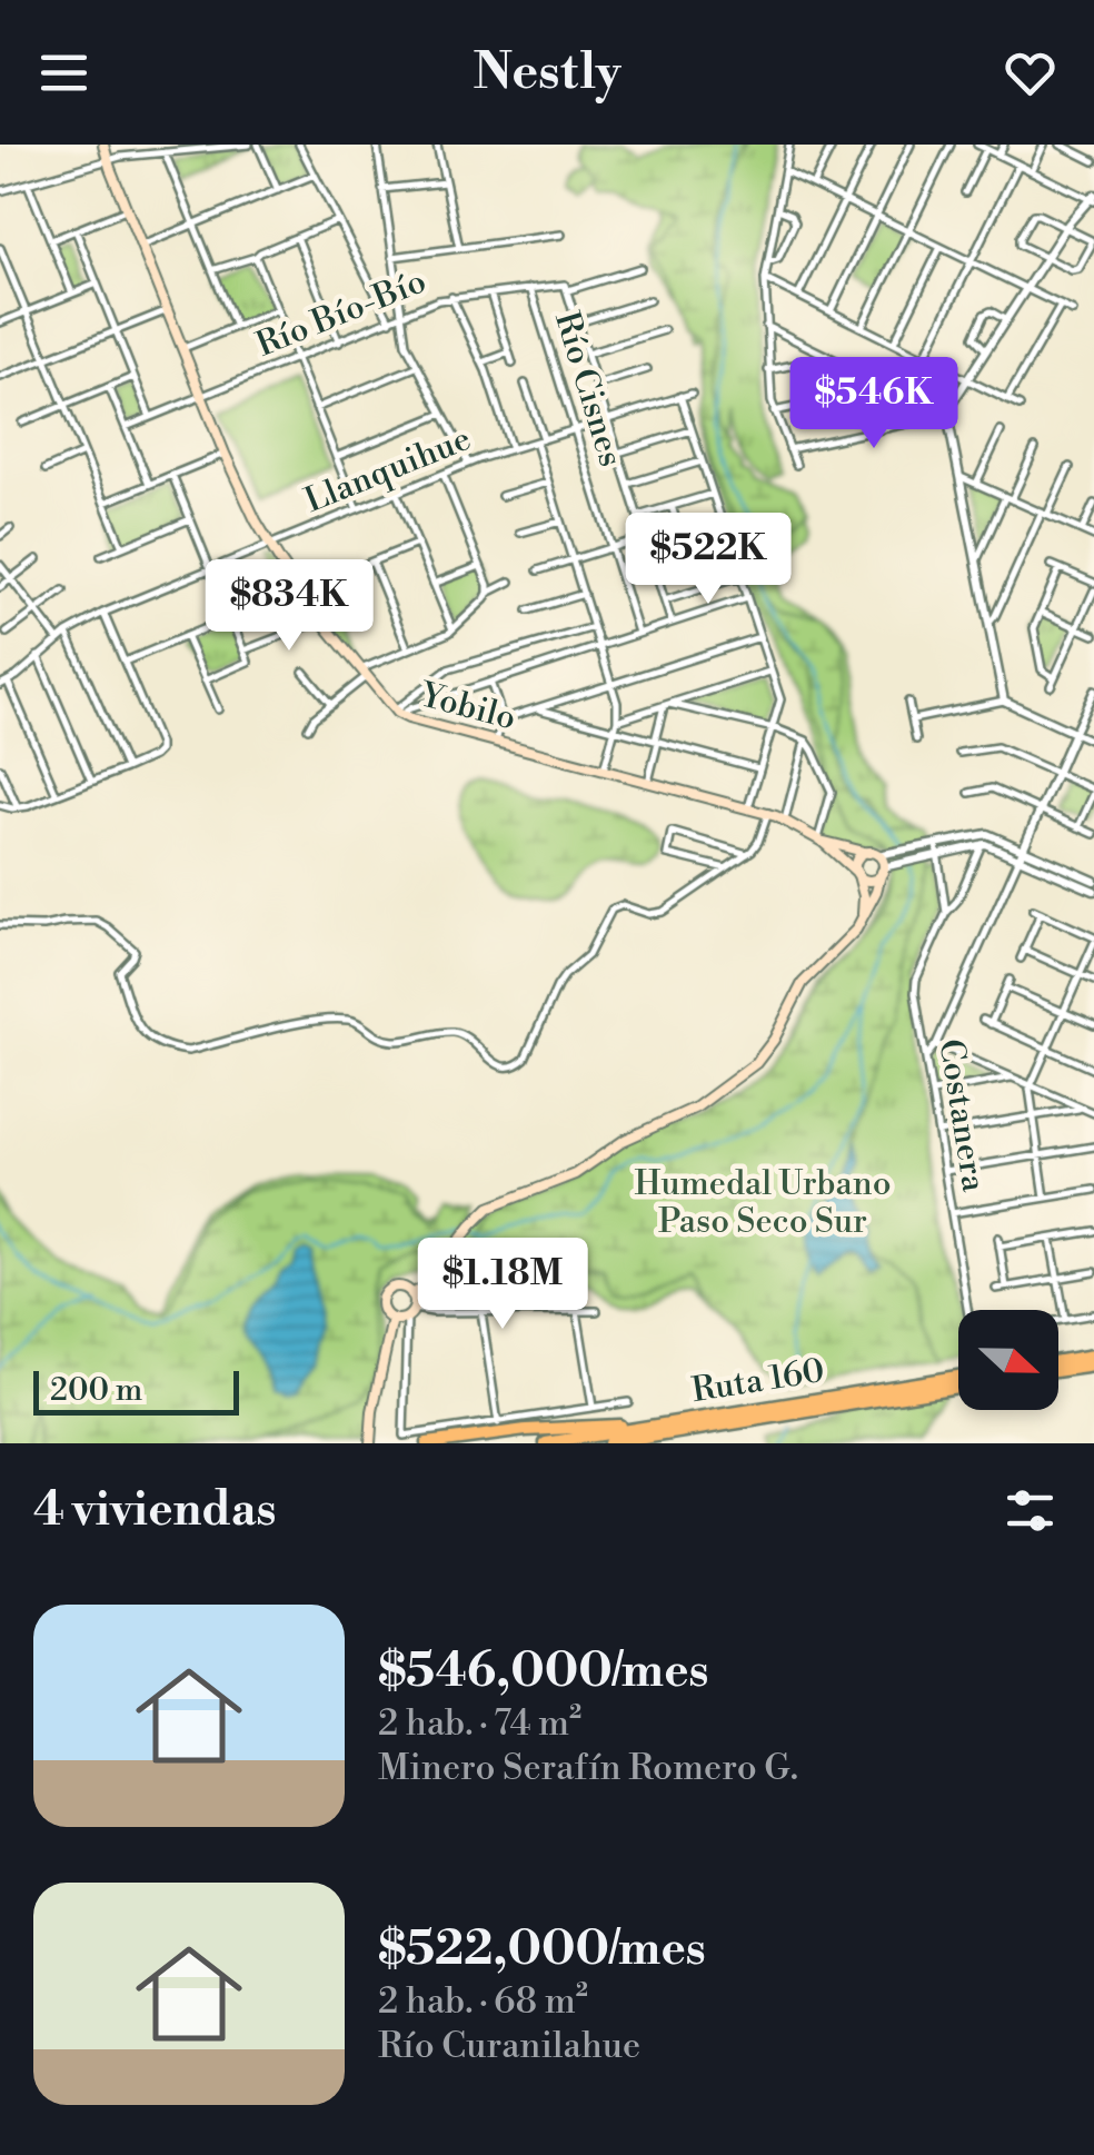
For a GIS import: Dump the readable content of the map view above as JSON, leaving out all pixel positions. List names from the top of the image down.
{
  "streets": {
    "highway": ["Ruta 160"],
    "main road": ["Yobilo"],
    "street": [
      "Río Bío-Bío",
      "Río Cisnes",
      "Llanquihue",
      "Costanera"
    ]
  },
  "crossings": [
    ["Río Bío-Bío", "Río Cisnes"],
    ["Río Bío-Bío", "Yobilo"],
    ["Río Cisnes", "Llanquihue"],
    ["Llanquihue", "Yobilo"]
  ],
  "parks": ["Humedal Urbano Paso Seco Sur"],
  "scale_bar": "200 m",
  "north": "right",
  "page": {
    "header": "Nestly",
    "price": [
      "$546K",
      "$522K",
      "$834K",
      "$1.18M"
    ],
    "scale": "200 m",
    "heading": "4 viviendas",
    "list": [
      {
        "name": "$546,000/mes",
        "note": "2 hab. · 74 m² · Minero Serafín Romero G."
      },
      {
        "name": "$522,000/mes",
        "note": "2 hab. · 68 m² · Río Curanilahue"
      }
    ]
  }
}
